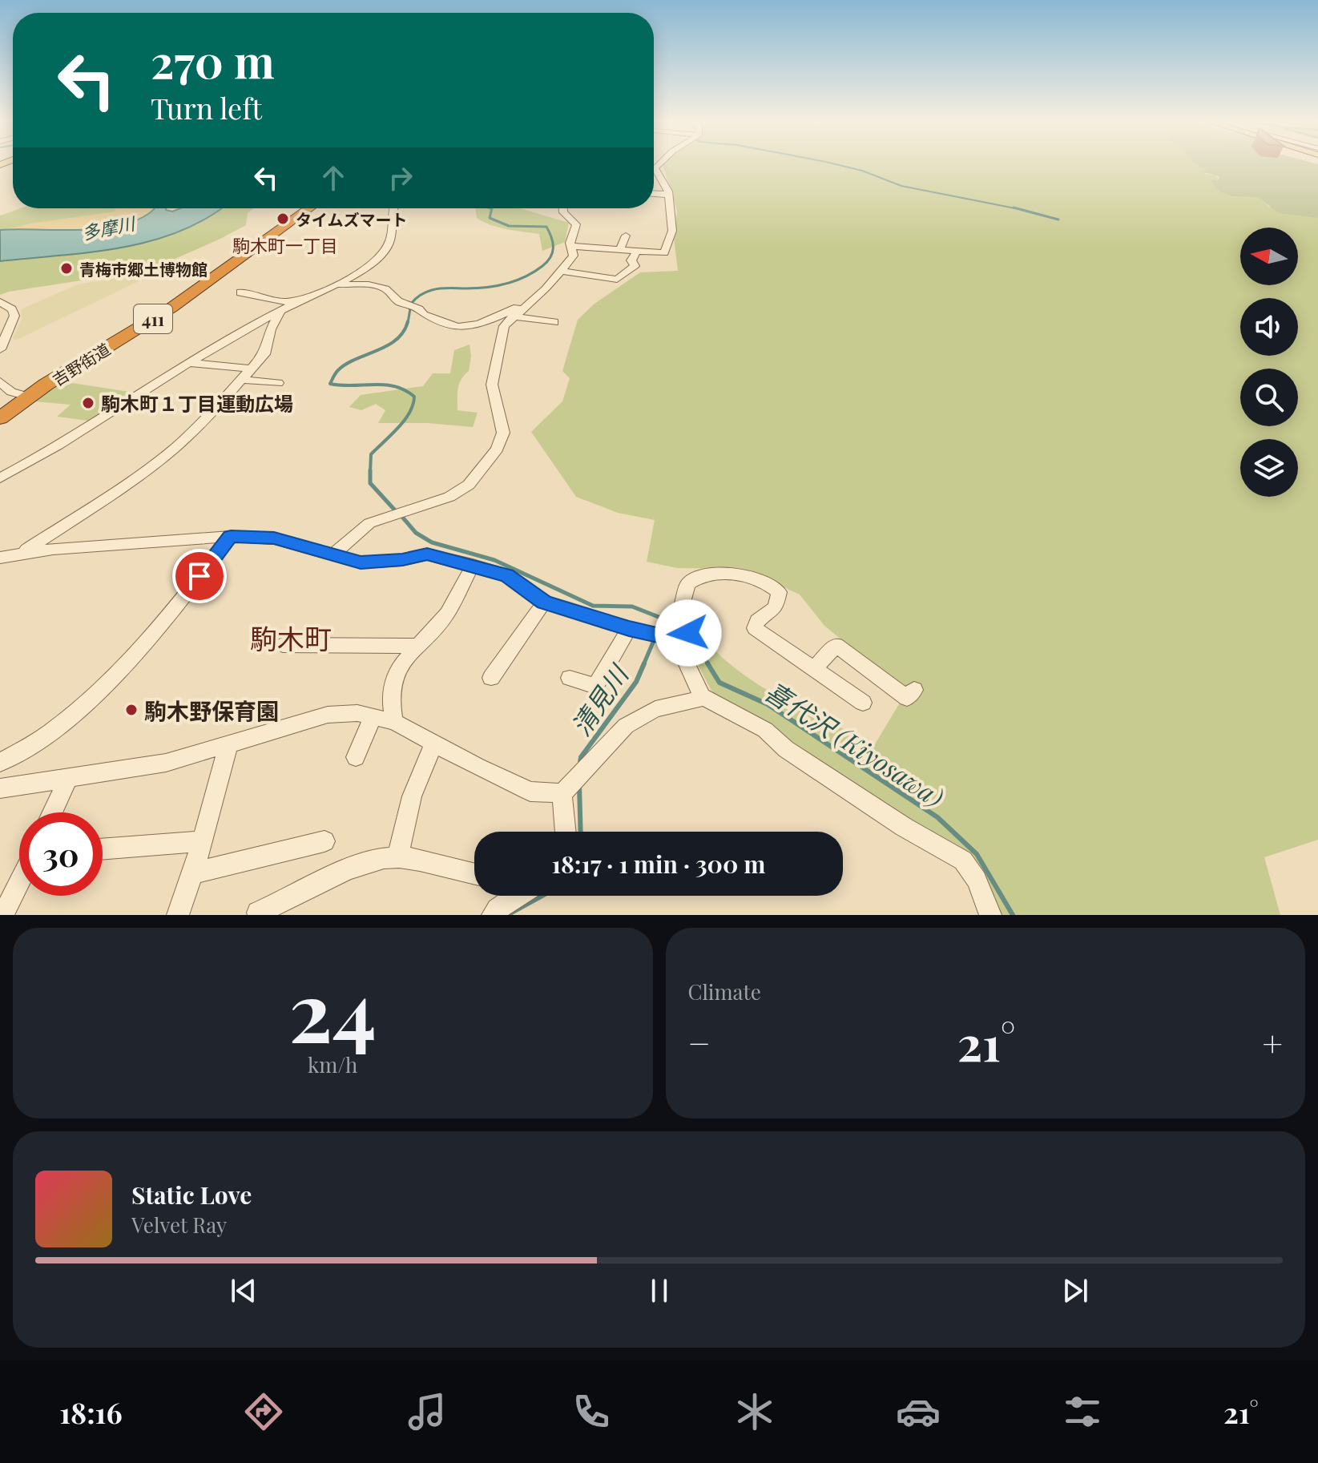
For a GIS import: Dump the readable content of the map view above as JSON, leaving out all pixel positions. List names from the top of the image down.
{
  "streets": {
    "highway": ["411", "吉野街道"]
  },
  "districts": ["駒木町一丁目", "駒木町"],
  "water": ["多摩川", "清見川", "喜代沢 (Kiyosawa)"],
  "places": [
    "タイムズマート",
    "青梅市郷土博物館",
    "駒木町１丁目運動広場",
    "駒木野保育園"
  ],
  "north": "left",
  "page": {
    "turn": ["270 m", "Turn left"],
    "limit": "30",
    "trip": "18:17 · 1 min · 300 m",
    "tile": [
      ["24", "km/h"],
      "Climate"
    ],
    "heat": ["−", "21°", "+"],
    "song": ["Static Love", "Velvet Ray"],
    "tabs": ["18:16", "21°"]
  }
}
